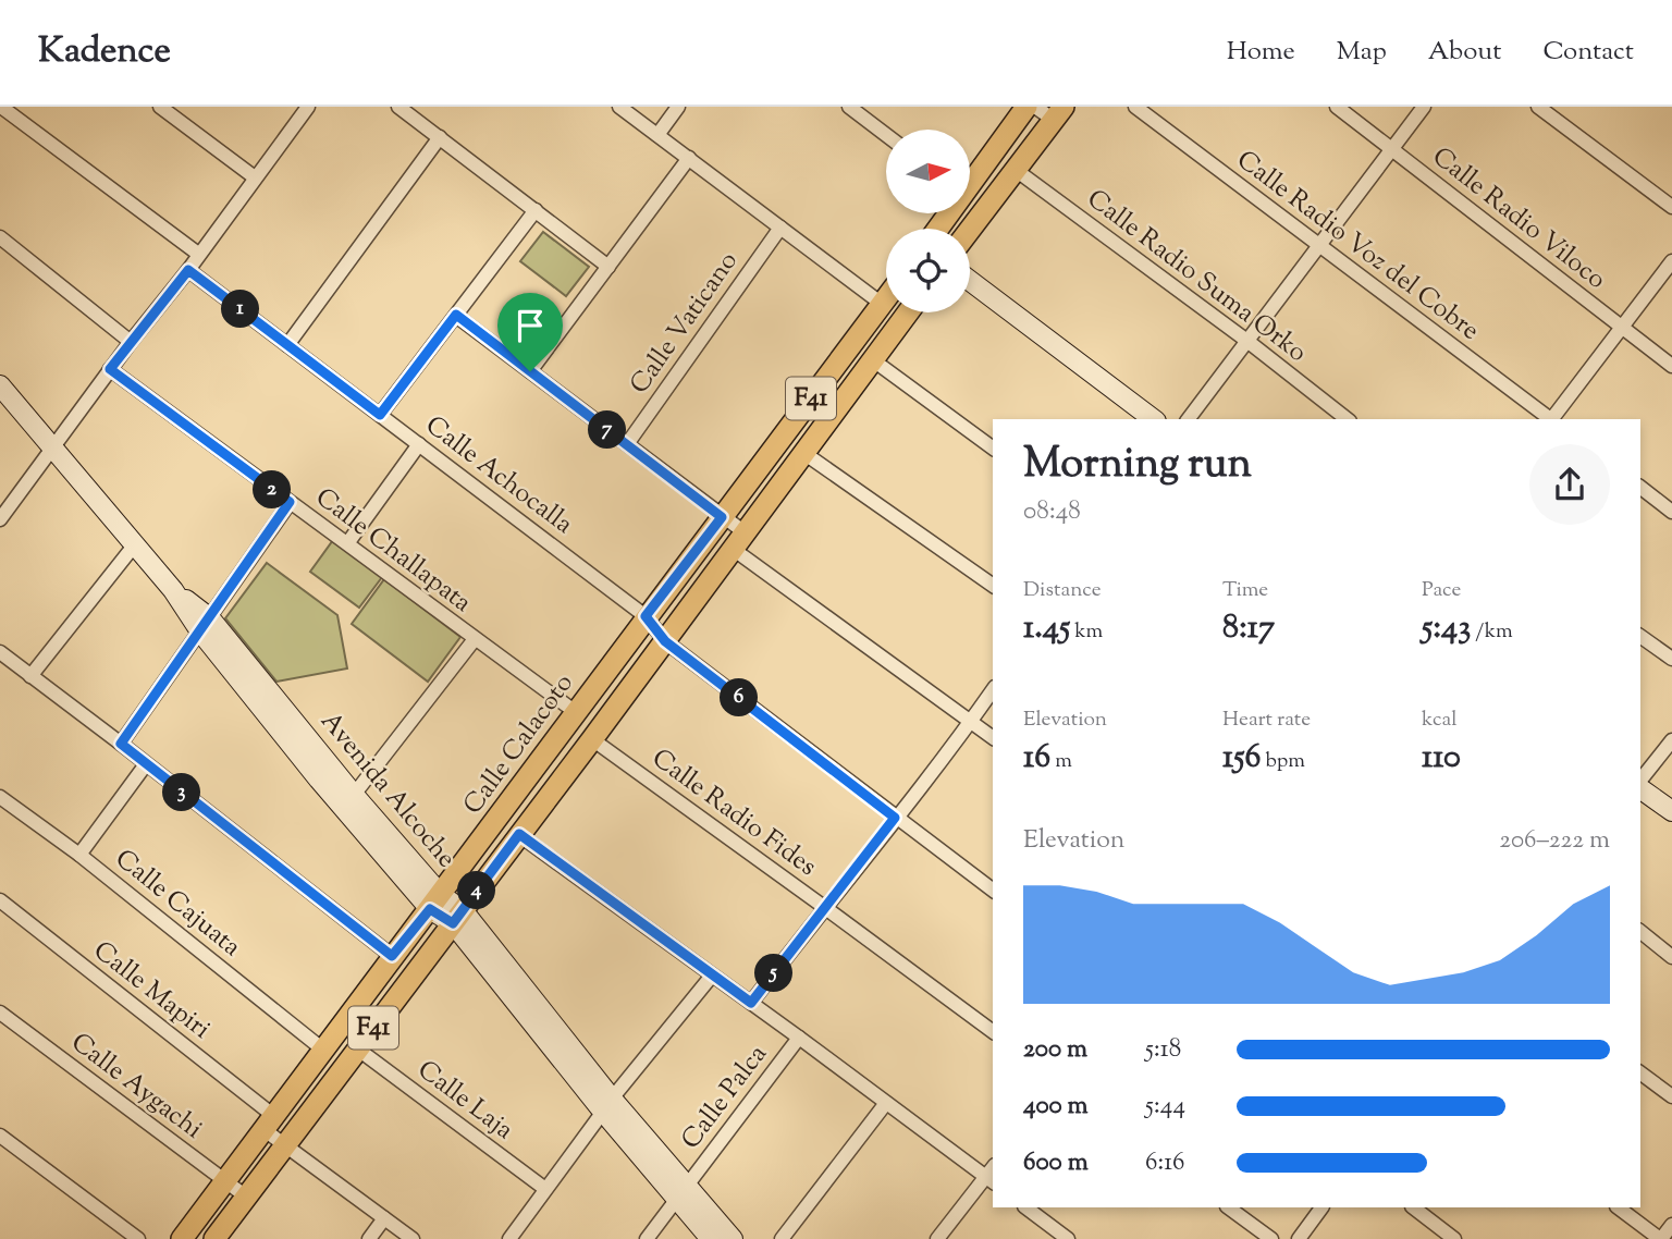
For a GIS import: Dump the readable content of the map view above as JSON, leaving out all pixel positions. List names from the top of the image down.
{
  "streets": {
    "main road": ["F41", "Calle Calacoto"],
    "street": [
      "Calle Radio Viloco",
      "Calle Radio Voz del Cobre",
      "Calle Radio Suma Orko",
      "Calle Vaticano",
      "Calle Achocalla",
      "Calle Challapata",
      "Avenida Alcoche",
      "Calle Radio Fides",
      "Calle Cajuata",
      "Calle Mapiri",
      "Calle Aygachi",
      "Calle Palca",
      "Calle Laja"
    ]
  },
  "crossings": [
    ["Calle Achocalla", "Calle Calacoto"],
    ["Calle Challapata", "Calle Calacoto"],
    ["Calle Calacoto", "Avenida Alcoche"],
    ["Calle Calacoto", "Calle Radio Fides"],
    ["Calle Calacoto", "Calle Cajuata"],
    ["Calle Calacoto", "Calle Mapiri"],
    ["Calle Calacoto", "Calle Aygachi"],
    ["Calle Calacoto", "Calle Laja"],
    ["Avenida Alcoche", "Calle Palca"]
  ],
  "north": "right",
  "page": {
    "header": "Kadence",
    "nav": [
      "Home",
      "Map",
      "About",
      "Contact"
    ],
    "pins": [
      "1",
      "7",
      "2",
      "6",
      "3",
      "4",
      "5"
    ],
    "heading": ["Morning run", "08:48"],
    "stats": [
      ["Distance", "1.45 km"],
      ["Time", "8:17"],
      ["Pace", "5:43 /km"],
      ["Elevation", "16 m"],
      ["Heart rate", "156 bpm"],
      ["kcal", "110"]
    ],
    "chart": ["Elevation", "206–222 m"],
    "list": [
      {
        "name": "200 m",
        "note": "5:18"
      },
      {
        "name": "400 m",
        "note": "5:44"
      },
      {
        "name": "600 m",
        "note": "6:16"
      }
    ]
  }
}
